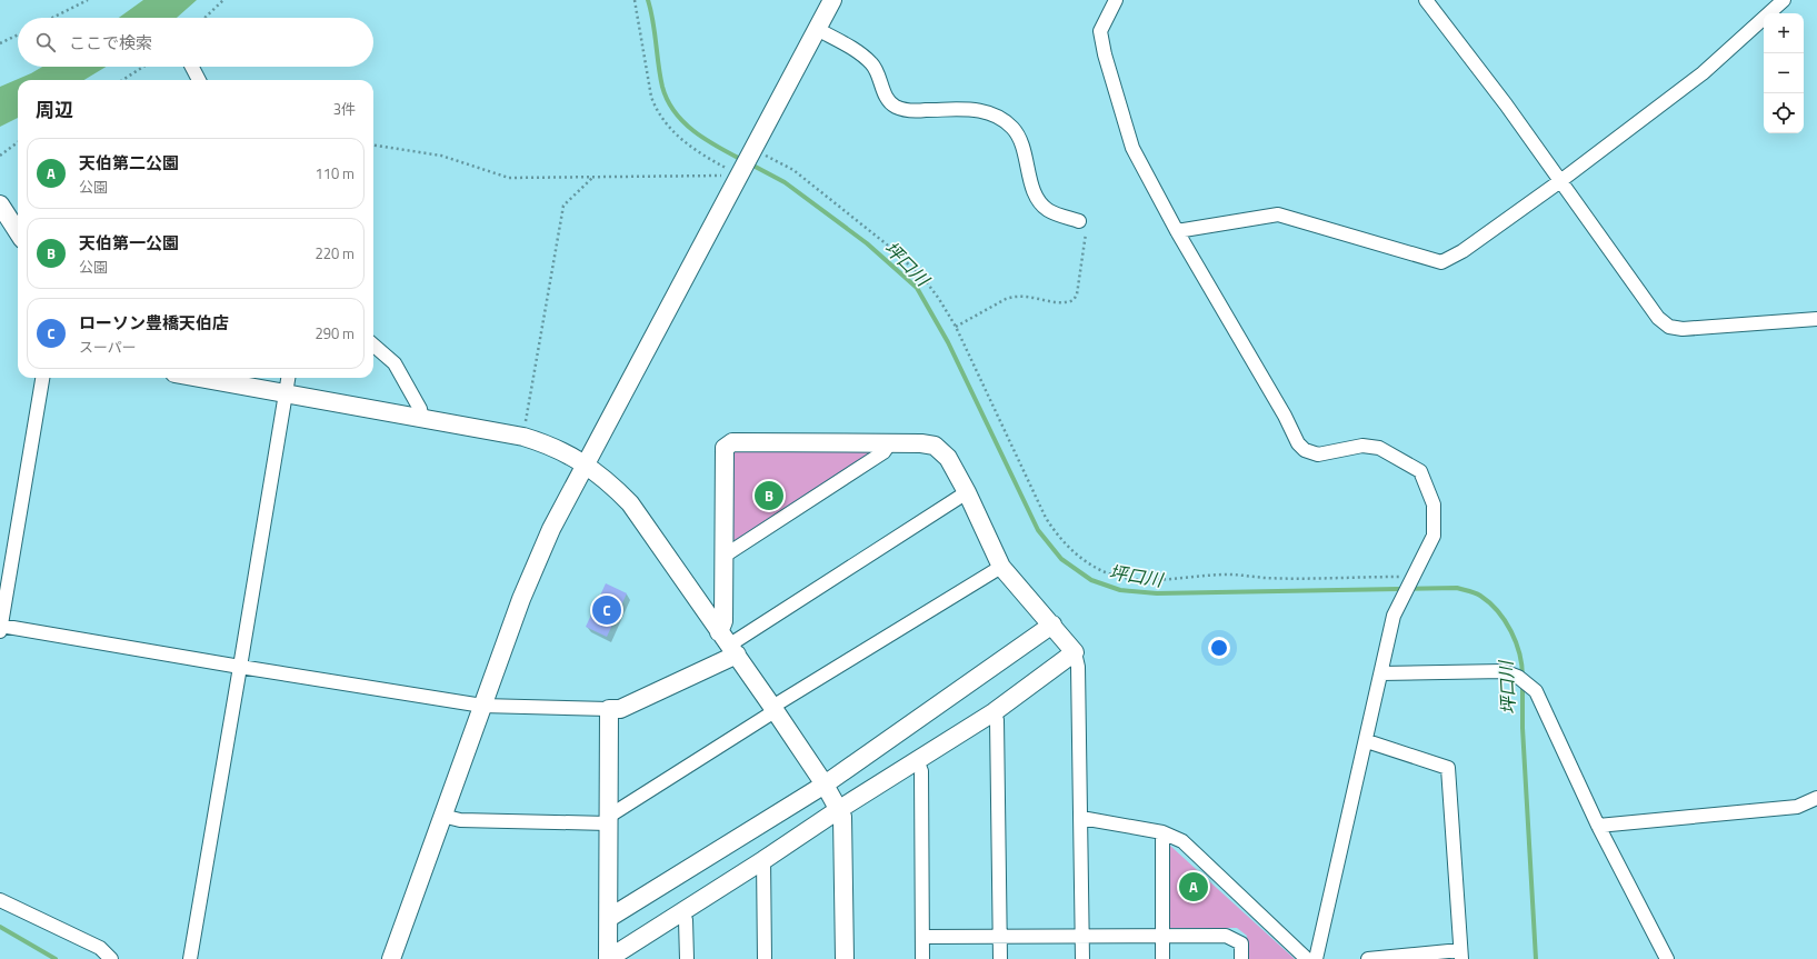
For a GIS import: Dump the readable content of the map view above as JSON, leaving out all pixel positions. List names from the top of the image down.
{
  "water": ["坪口川"],
  "page": {
    "map_buttons": ["+", "−"],
    "search": "ここで検索",
    "heading": ["周辺", "3件"],
    "list": [
      {
        "mark": "A",
        "name": "天伯第二公園",
        "note": "公園",
        "value": "110 m"
      },
      {
        "mark": "B",
        "name": "天伯第一公園",
        "note": "公園",
        "value": "220 m"
      },
      {
        "mark": "C",
        "name": "ローソン豊橋天伯店",
        "note": "スーパー",
        "value": "290 m"
      }
    ],
    "pins": ["B", "C", "A"]
  }
}
